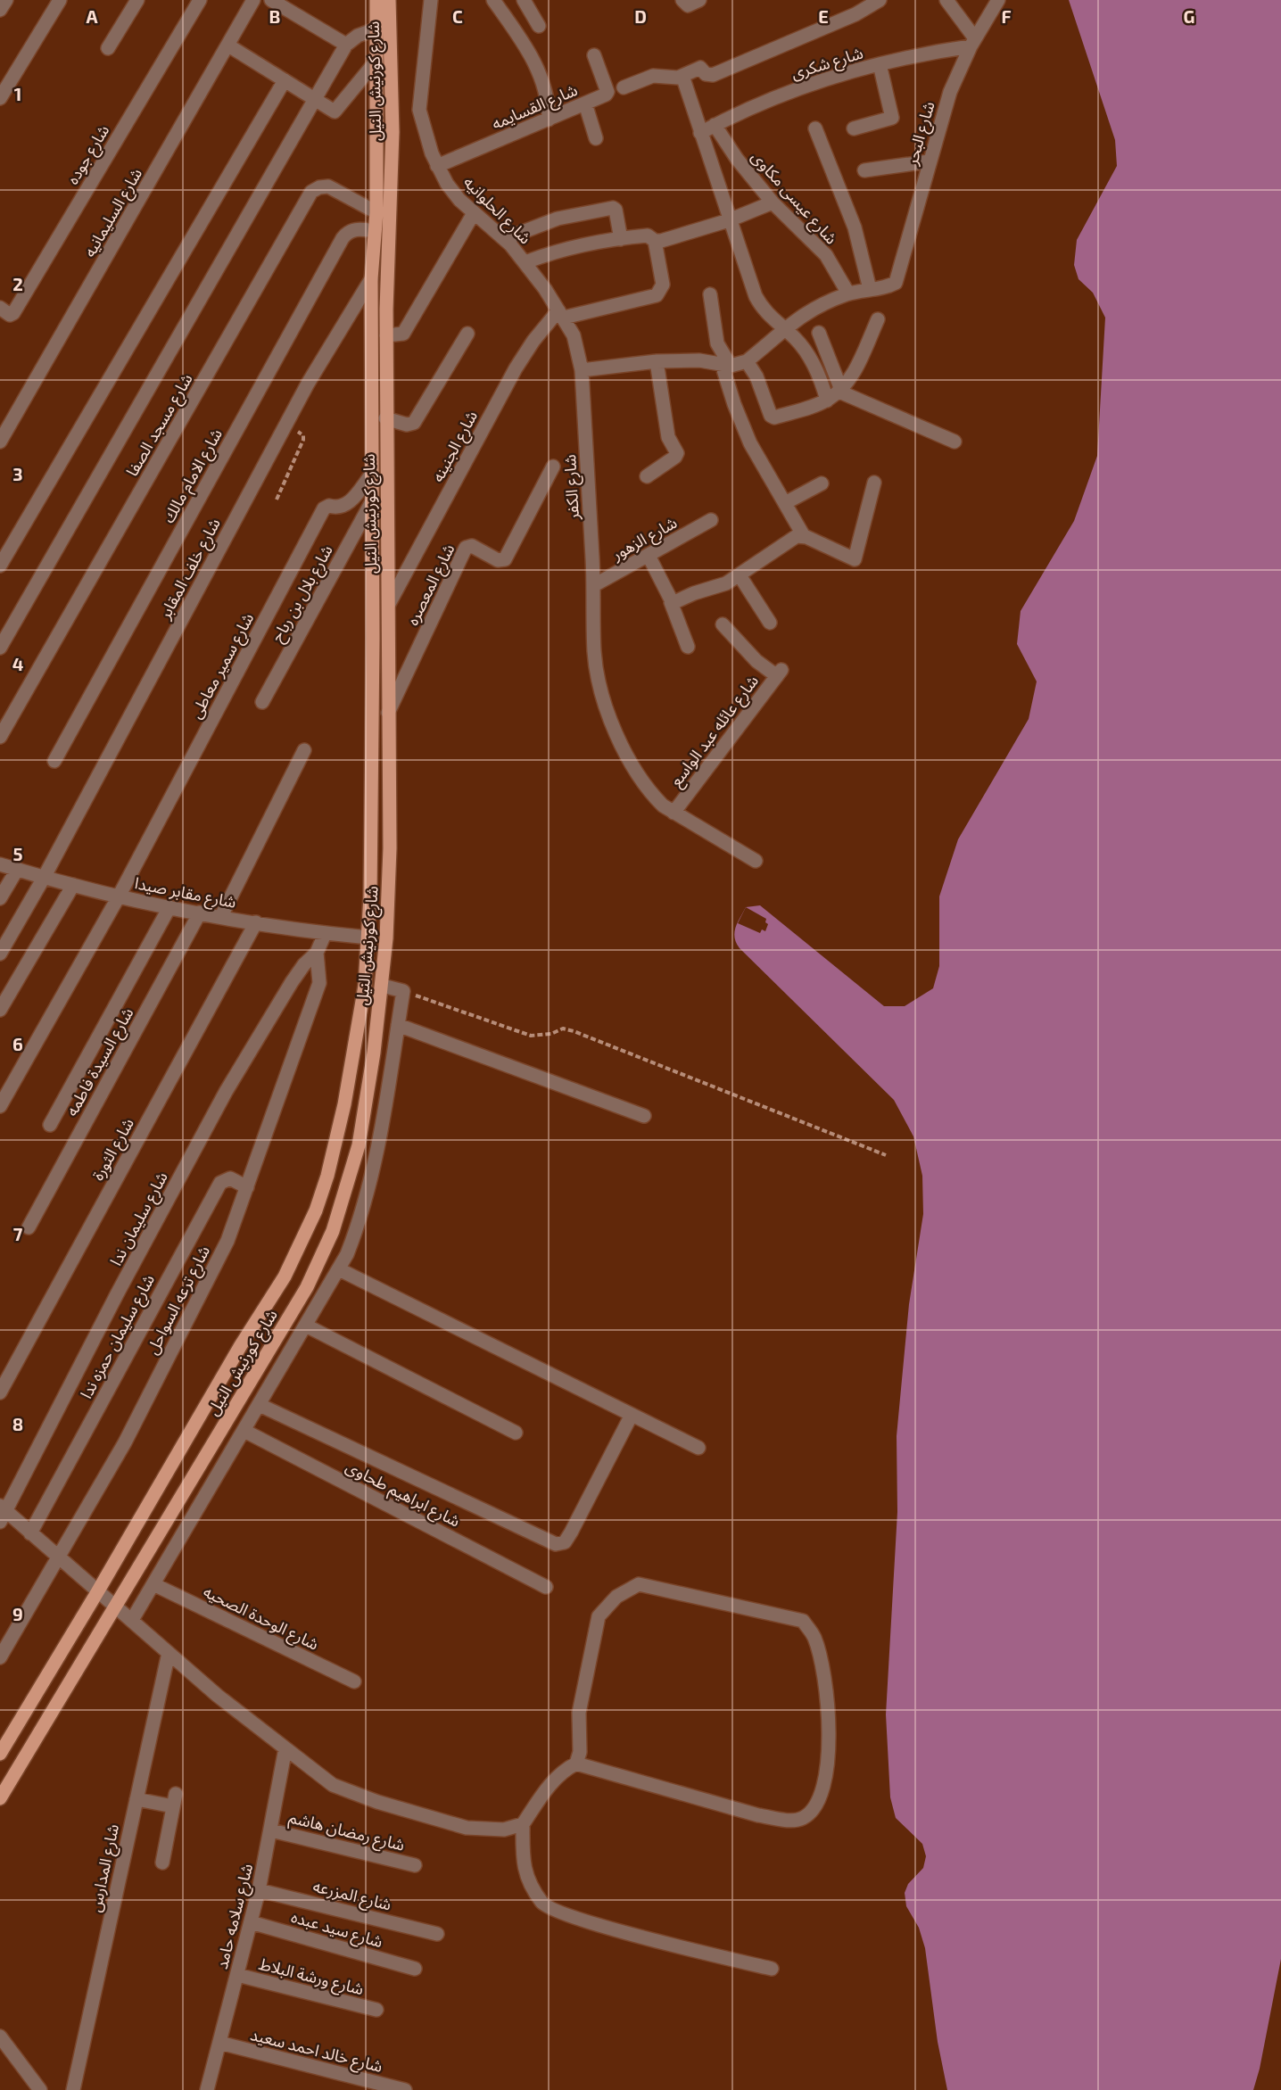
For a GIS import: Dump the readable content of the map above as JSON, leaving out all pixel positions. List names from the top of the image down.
{
  "streets": {
    "main road": ["شارع كورنيش النيل"],
    "street": [
      "شارع شكرى",
      "شارع القسايمه",
      "شارع البحر",
      "شارع جوده",
      "شارع عيسى مكاوى",
      "شارع الحلوانيه",
      "شارع السليمانيه",
      "شارع مسجد الصفا",
      "شارع الجنينه",
      "شارع الامام مالك",
      "شارع الكفر",
      "شارع الزهور",
      "شارع خلف المقابر",
      "شارع المعصره",
      "شارع بلال بن رباح",
      "شارع سمير معاطى",
      "شارع عائله عبد الواسع",
      "شارع مقابر صيدا",
      "شارع السيدة فاطمه",
      "شارع الثورة",
      "شارع سليمان ندا",
      "شارع ترعه السواحل",
      "شارع سليمان حمزه ندا",
      "شارع ابراهيم طحاوى",
      "شارع الوحدة الصحيه",
      "شارع رمضان هاشم",
      "شارع المدارس",
      "شارع المزرعه",
      "شارع سلامه حامد",
      "شارع سيد عبده",
      "شارع ورشة البلاط",
      "شارع خالد احمد سعيد"
    ]
  },
  "crossings": [
    ["شارع شكرى", "شارع البحر"],
    ["شارع شكرى", "شارع عيسى مكاوى"],
    ["شارع كورنيش النيل", "شارع مسجد الصفا"],
    ["شارع كورنيش النيل", "شارع الجنينه"],
    ["شارع كورنيش النيل", "شارع الامام مالك"],
    ["شارع كورنيش النيل", "شارع خلف المقابر"],
    ["شارع كورنيش النيل", "شارع المعصره"],
    ["شارع كورنيش النيل", "شارع بلال بن رباح"],
    ["شارع كورنيش النيل", "شارع سمير معاطى"],
    ["شارع كورنيش النيل", "شارع مقابر صيدا"],
    ["شارع القسايمه", "شارع الحلوانيه"],
    ["شارع الحلوانيه", "شارع الجنينه"],
    ["شارع الحلوانيه", "شارع الكفر"],
    ["شارع الكفر", "شارع الزهور"],
    ["شارع الكفر", "شارع عائله عبد الواسع"],
    ["شارع خلف المقابر", "شارع مقابر صيدا"],
    ["شارع سمير معاطى", "شارع مقابر صيدا"],
    ["شارع مقابر صيدا", "شارع السيدة فاطمه"],
    ["شارع مقابر صيدا", "شارع الثورة"],
    ["شارع مقابر صيدا", "شارع ترعه السواحل"],
    ["شارع سليمان ندا", "شارع ترعه السواحل"],
    ["شارع ترعه السواحل", "شارع سليمان حمزه ندا"],
    ["شارع رمضان هاشم", "شارع سلامه حامد"],
    ["شارع المزرعه", "شارع سلامه حامد"],
    ["شارع سلامه حامد", "شارع سيد عبده"],
    ["شارع سلامه حامد", "شارع ورشة البلاط"],
    ["شارع سلامه حامد", "شارع خالد احمد سعيد"]
  ],
  "grid": {
    "columns": [
      "A",
      "B",
      "C",
      "D",
      "E",
      "F",
      "G"
    ],
    "rows": [
      "1",
      "2",
      "3",
      "4",
      "5",
      "6",
      "7",
      "8",
      "9"
    ]
  }
}
